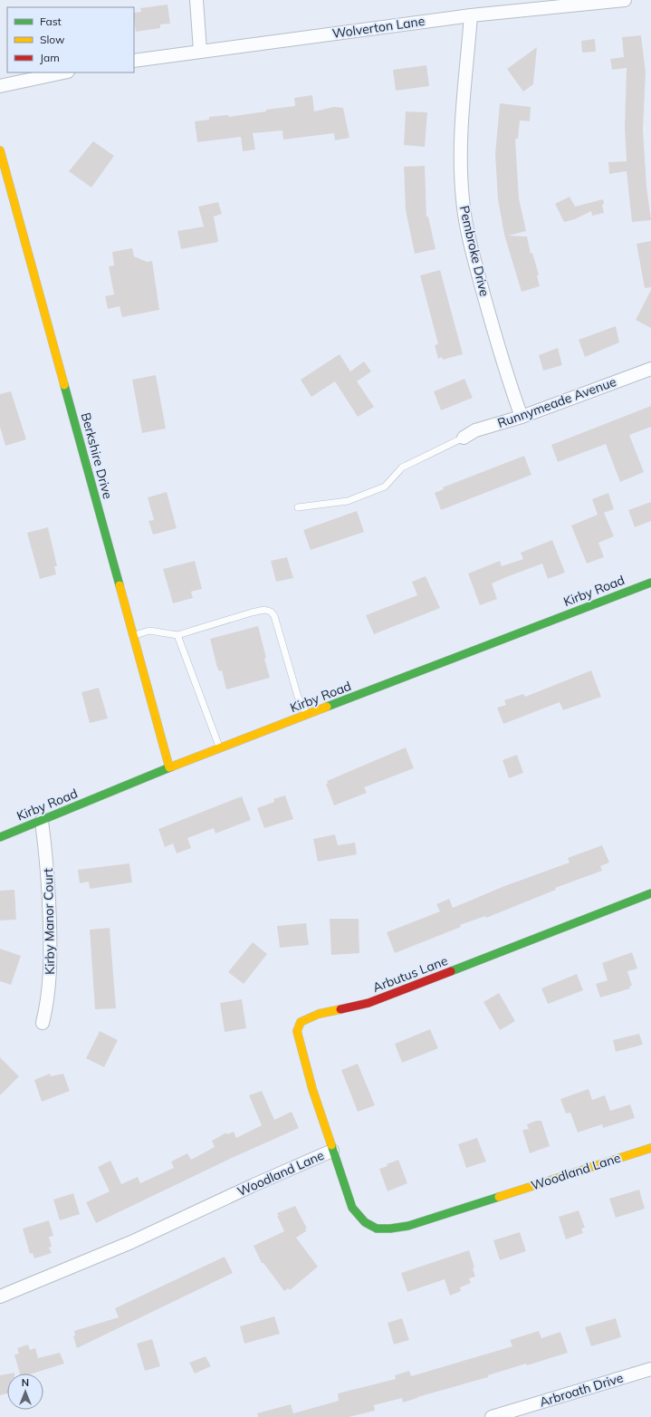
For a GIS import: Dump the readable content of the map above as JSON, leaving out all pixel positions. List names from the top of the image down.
{
  "streets": {
    "street": [
      "Wolverton Lane",
      "Pembroke Drive",
      "Runnymeade Avenue",
      "Berkshire Drive",
      "Kirby Road",
      "Kirby Manor Court",
      "Arbutus Lane",
      "Woodland Lane",
      "Arbroath Drive"
    ]
  },
  "crossings": [
    ["Wolverton Lane", "Pembroke Drive"],
    ["Pembroke Drive", "Runnymeade Avenue"],
    ["Berkshire Drive", "Kirby Road"],
    ["Kirby Road", "Kirby Manor Court"],
    ["Arbutus Lane", "Woodland Lane"]
  ],
  "legend": ["Fast", "Slow", "Jam"],
  "north": "top"
}
